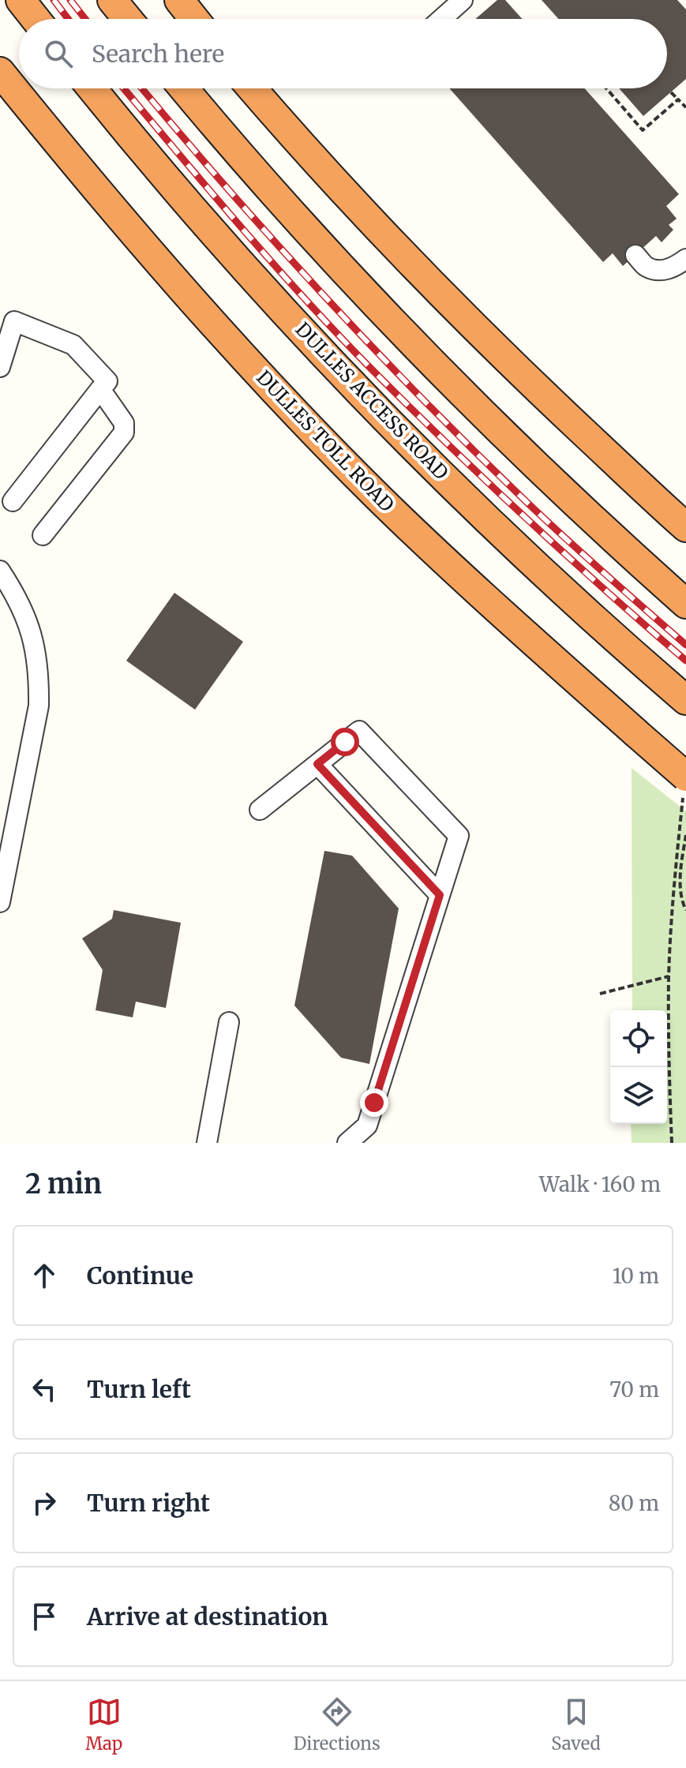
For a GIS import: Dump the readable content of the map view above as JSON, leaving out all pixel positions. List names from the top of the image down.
{
  "streets": {
    "highway": ["DULLES ACCESS ROAD", "DULLES TOLL ROAD"]
  },
  "page": {
    "search": "Search here",
    "heading": ["2 min", "Walk · 160 m"],
    "list": [
      ["Continue", "10 m"],
      ["Turn left", "70 m"],
      ["Turn right", "80 m"],
      "Arrive at destination"
    ],
    "nav": ["Map", "Directions", "Saved"]
  }
}
